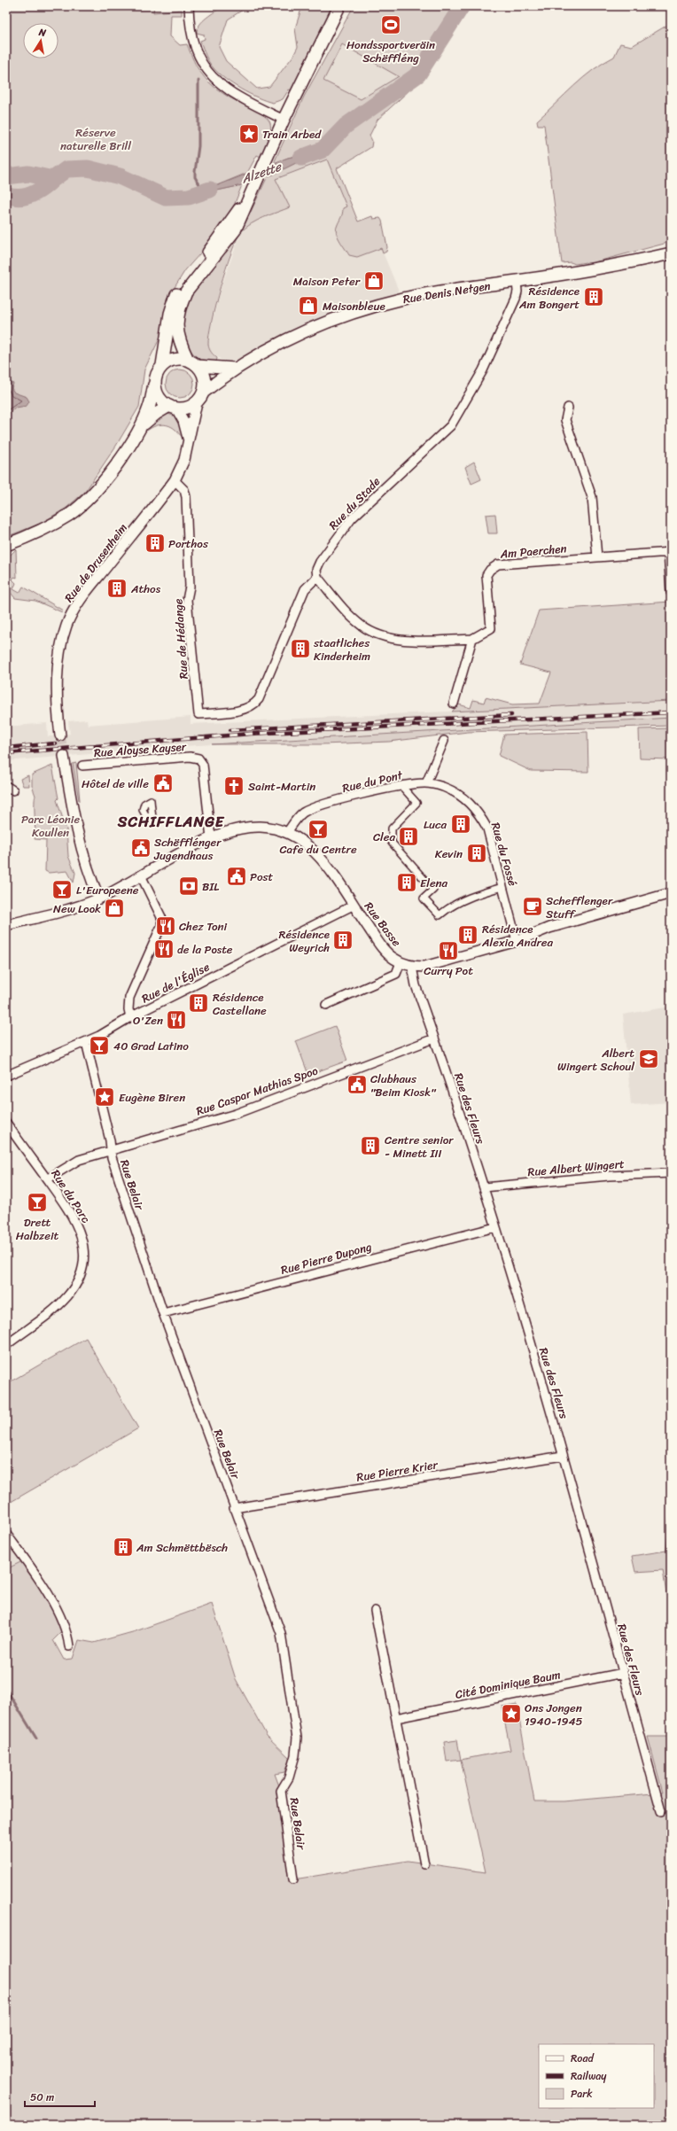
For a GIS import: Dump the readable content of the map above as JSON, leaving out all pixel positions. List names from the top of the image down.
{
  "streets": {
    "main road": ["Rue Denis Netgen"],
    "street": [
      "Rue du Stade",
      "Am Paerchen",
      "Rue de Drusenheim",
      "Rue de Hédange",
      "Rue Aloyse Kayser",
      "Rue du Pont",
      "Rue du Fossé",
      "Rue Basse",
      "Rue de l'Église",
      "Rue Caspar Mathias Spoo",
      "Rue des Fleurs",
      "Rue Albert Wingert",
      "Rue Belair",
      "Rue du Parc",
      "Rue Pierre Dupong",
      "Rue Pierre Krier",
      "Cité Dominique Baum"
    ]
  },
  "crossings": [
    ["Rue Denis Netgen", "Rue du Stade"],
    ["Rue Denis Netgen", "Rue de Drusenheim"],
    ["Rue du Stade", "Rue de Hédange"],
    ["Rue de Drusenheim", "Rue de Hédange"],
    ["Rue Aloyse Kayser", "Rue Basse"],
    ["Rue du Pont", "Rue du Fossé"],
    ["Rue du Pont", "Rue Basse"],
    ["Rue du Fossé", "Rue Basse"],
    ["Rue Basse", "Rue de l'Église"],
    ["Rue Basse", "Rue des Fleurs"],
    ["Rue de l'Église", "Rue Belair"],
    ["Rue Caspar Mathias Spoo", "Rue des Fleurs"],
    ["Rue Caspar Mathias Spoo", "Rue Belair"],
    ["Rue Caspar Mathias Spoo", "Rue du Parc"],
    ["Rue des Fleurs", "Rue Albert Wingert"],
    ["Rue des Fleurs", "Rue Pierre Dupong"],
    ["Rue des Fleurs", "Rue Pierre Krier"],
    ["Rue des Fleurs", "Cité Dominique Baum"],
    ["Rue Belair", "Rue Pierre Dupong"],
    ["Rue Belair", "Rue Pierre Krier"]
  ],
  "districts": ["SCHIFFLANGE"],
  "water": ["Alzette"],
  "parks": ["Réserve naturelle Brill", "Parc Léonie Koullen"],
  "places": {
    "sports": ["Hondssportveräin Schëffléng"],
    "place": ["Train Arbed", "Eugène Biren", "Ons Jongen 1940-1945"],
    "shop": ["Maison Peter", "Maisonbleue", "New Look"],
    "building": [
      "Résidence Am Bongert",
      "Porthos",
      "Athos",
      "staatliches Kinderheim",
      "Luca",
      "Clea",
      "Kevin",
      "Elena",
      "Résidence Alexia Andrea",
      "Résidence Weyrich",
      "Résidence Castellane",
      "Centre senior - Minett III",
      "Am Schmëttbësch"
    ],
    "public building": [
      "Hôtel de ville",
      "Schëfflénger Jugendhaus",
      "Post",
      "Clubhaus \"Beim Kiosk\""
    ],
    "church": ["Saint-Martin"],
    "bar": [
      "Cafe du Centre",
      "L'Europeene",
      "40 Grad Latino",
      "Drett Halbzeit"
    ],
    "bank": ["BIL"],
    "cafe": ["Schefflenger Stuff"],
    "restaurant": [
      "Chez Toni",
      "de la Poste",
      "Curry Pot",
      "O'Zen"
    ],
    "school or university": ["Albert Wingert Schoul"]
  },
  "legend": ["Road", "Railway", "Park"],
  "scale_bar": "50 m",
  "north": "top"
}
